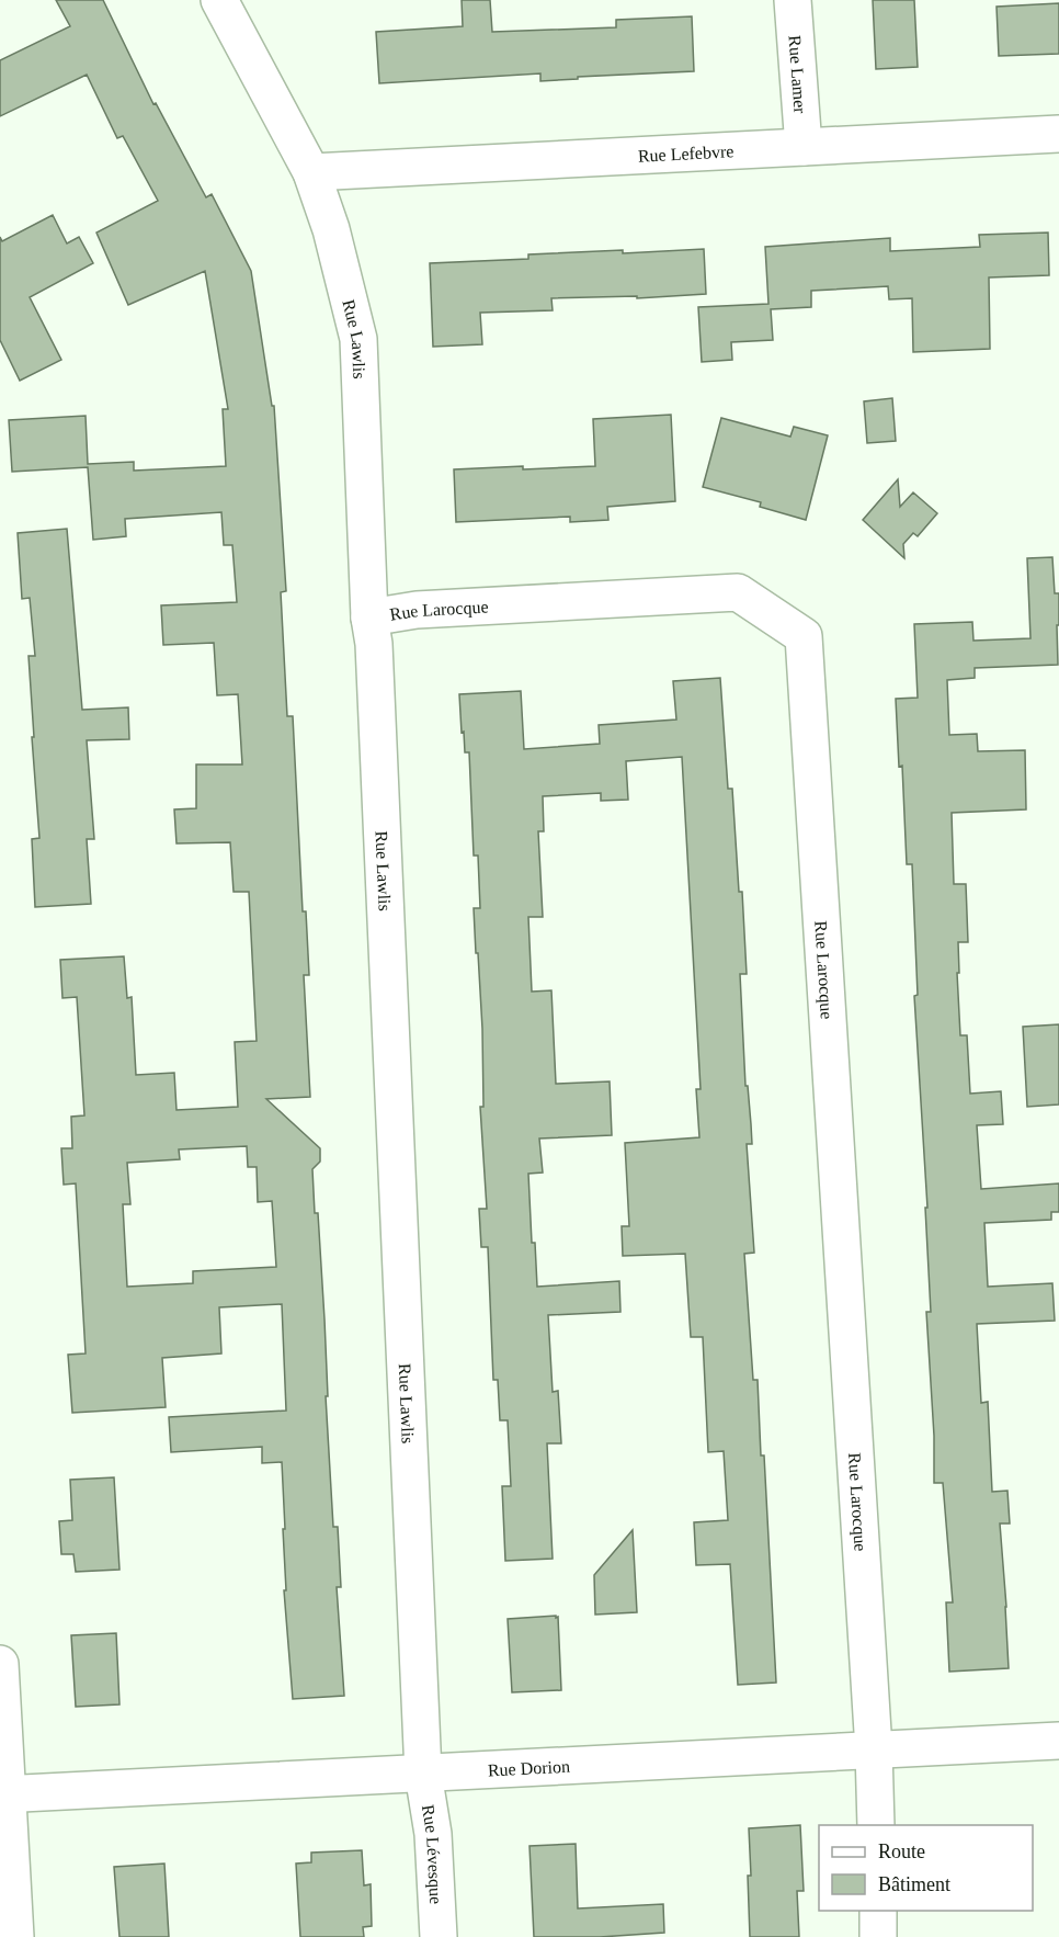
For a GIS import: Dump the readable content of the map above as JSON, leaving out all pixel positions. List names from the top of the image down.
{
  "streets": {
    "street": [
      "Rue Lamer",
      "Rue Lefebvre",
      "Rue Lawlis",
      "Rue Larocque",
      "Rue Dorion",
      "Rue Lévesque"
    ]
  },
  "crossings": [
    ["Rue Lamer", "Rue Lefebvre"],
    ["Rue Lefebvre", "Rue Lawlis"],
    ["Rue Lawlis", "Rue Larocque"],
    ["Rue Lawlis", "Rue Dorion"],
    ["Rue Lawlis", "Rue Lévesque"],
    ["Rue Larocque", "Rue Dorion"],
    ["Rue Dorion", "Rue Lévesque"]
  ],
  "legend": ["Route", "Bâtiment"]
}
